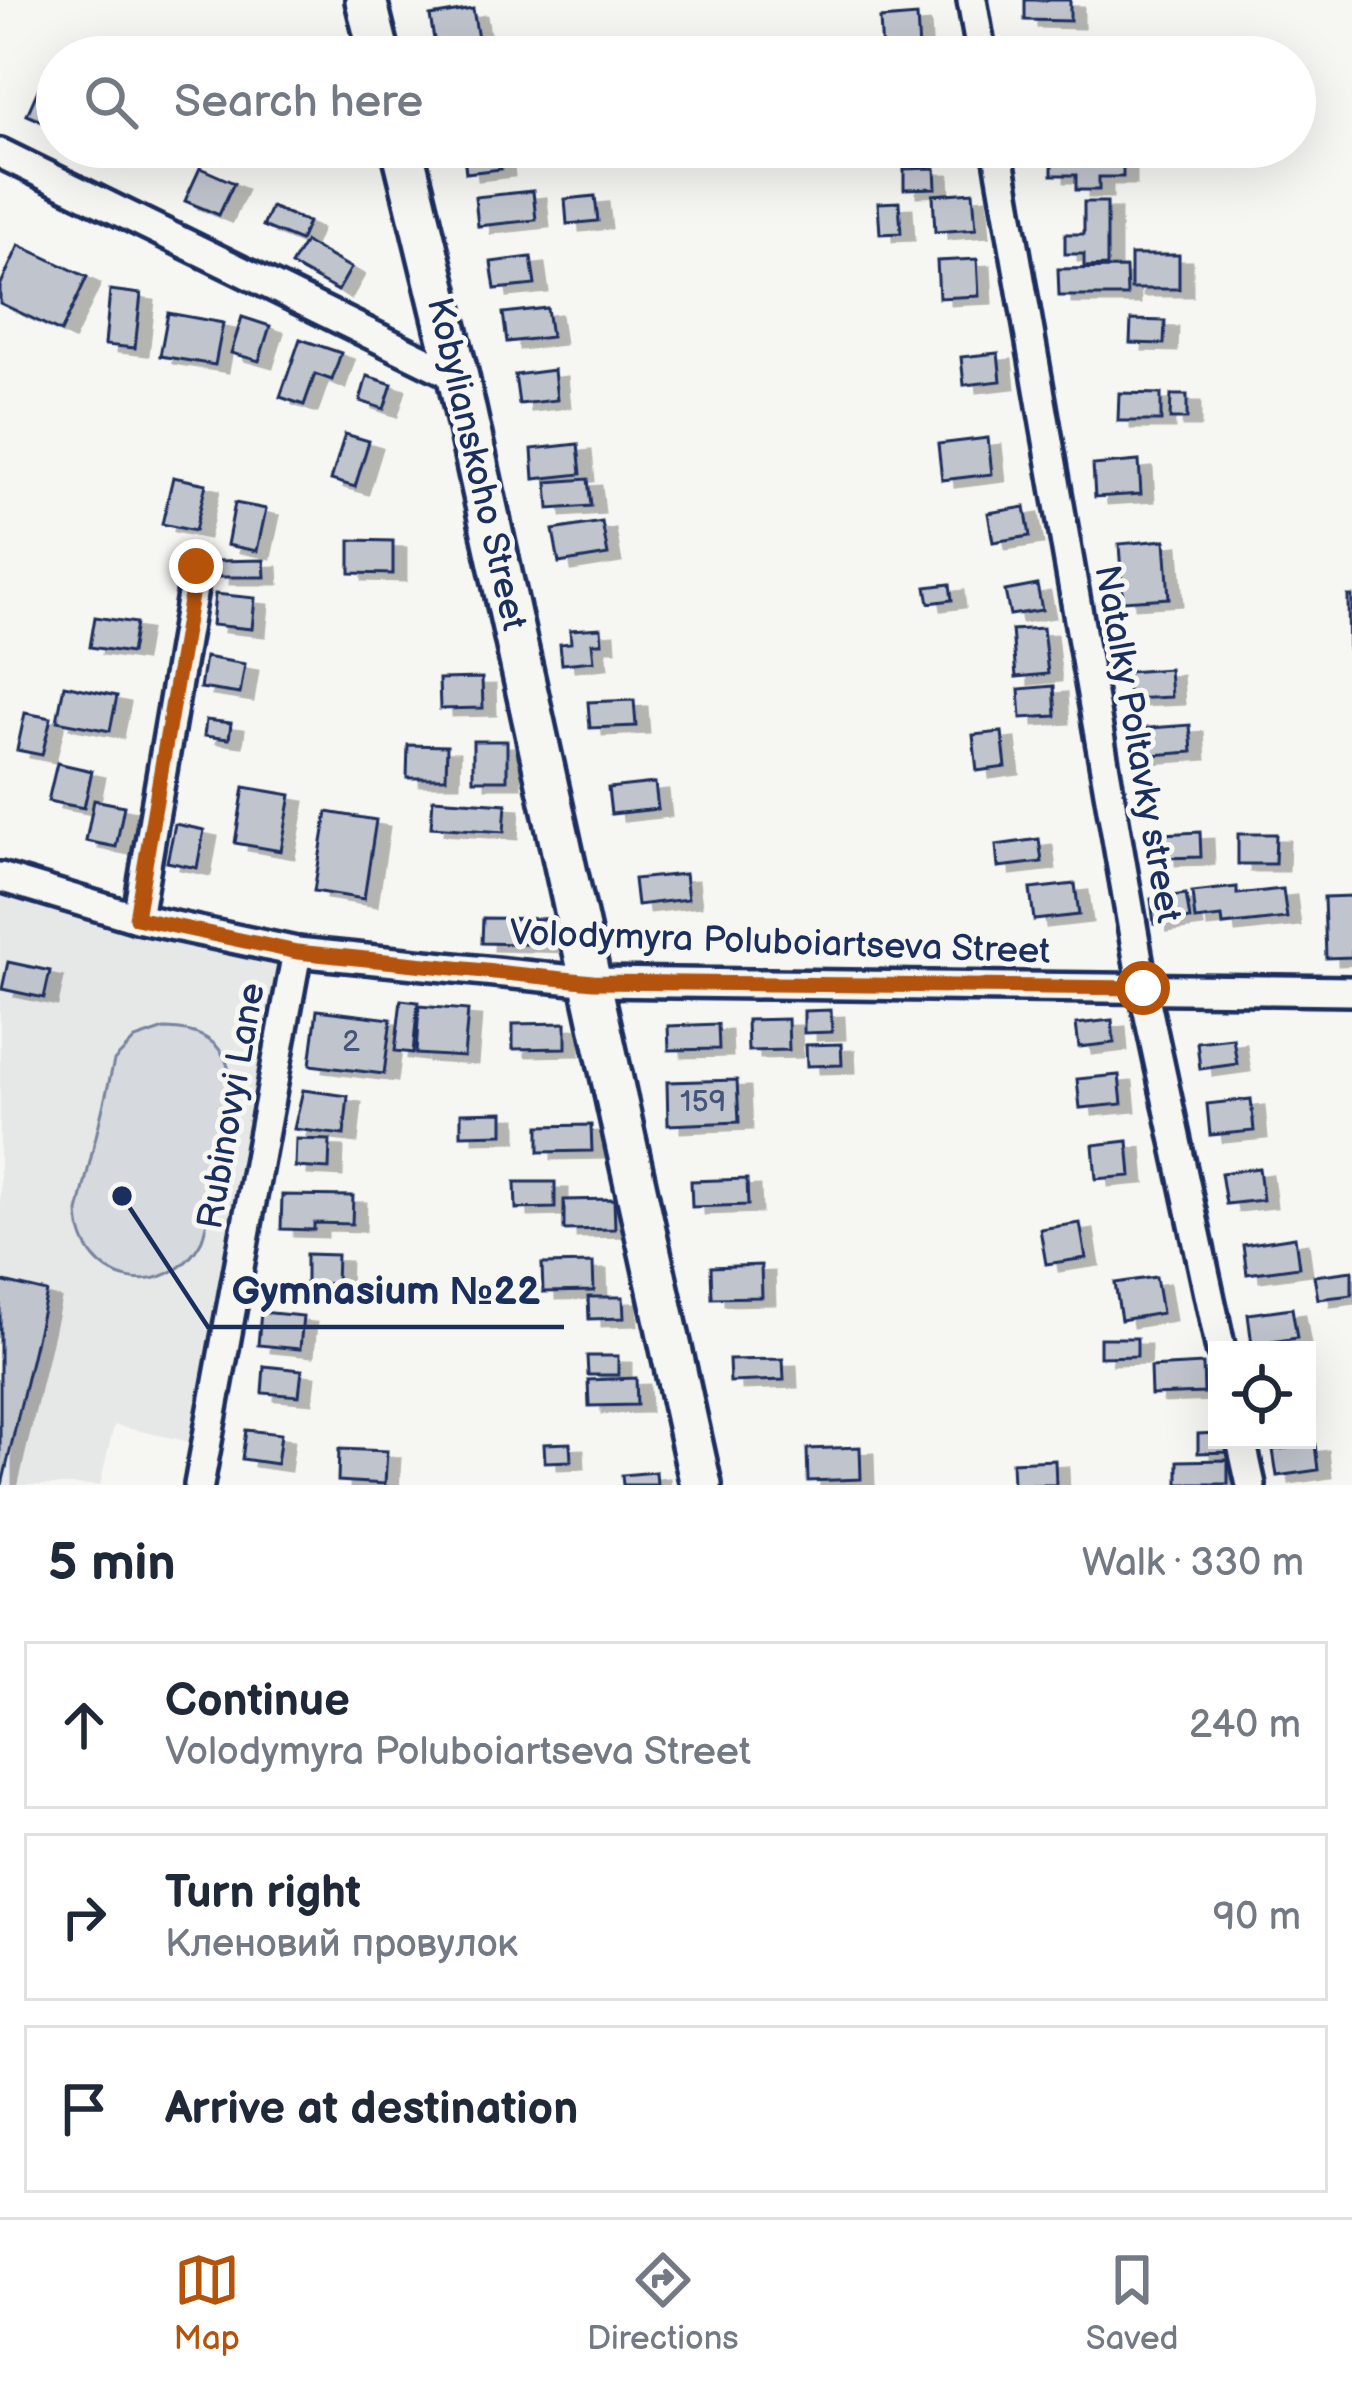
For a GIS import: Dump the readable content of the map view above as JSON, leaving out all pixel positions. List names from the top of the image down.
{
  "streets": {
    "main road": ["Kobylianskoho Street"],
    "street": ["Natalky Poltavky street", "Volodymyra Poluboiartseva Street", "Rubinovyi Lane"]
  },
  "crossings": [
    ["Kobylianskoho Street", "Volodymyra Poluboiartseva Street"],
    ["Natalky Poltavky street", "Volodymyra Poluboiartseva Street"],
    ["Volodymyra Poluboiartseva Street", "Rubinovyi Lane"]
  ],
  "places": ["Gymnasium №22"],
  "house_numbers": ["2", "159"],
  "page": {
    "search": "Search here",
    "heading": ["5 min", "Walk · 330 m"],
    "list": [
      ["Continue", "Volodymyra Poluboiartseva Street", "240 m"],
      ["Turn right", "Кленовий провулок", "90 m"],
      "Arrive at destination"
    ],
    "nav": ["Map", "Directions", "Saved"]
  }
}
